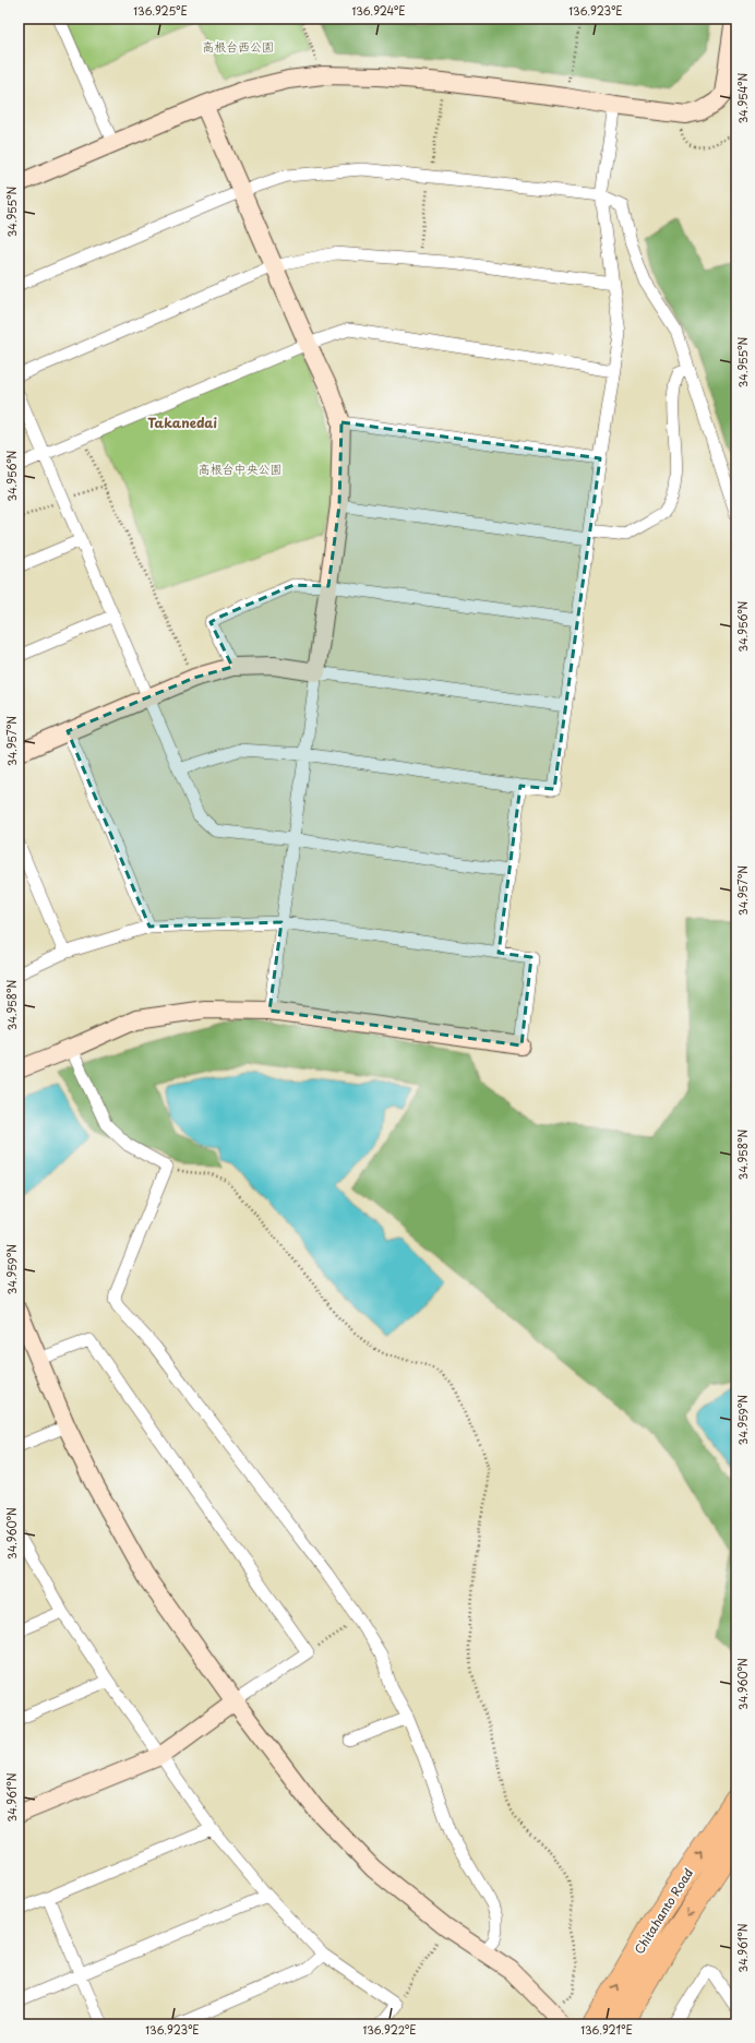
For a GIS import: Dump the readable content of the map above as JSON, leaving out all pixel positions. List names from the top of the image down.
{
  "streets": {
    "highway": ["Chitahanto Road"]
  },
  "districts": ["Takanedai"],
  "parks": ["高根台西公園", "高根台中央公園"],
  "coordinates": [
    "136.925°E",
    "136.924°E",
    "136.923°E",
    "34.954°N",
    "34.955°N",
    "34.956°N",
    "34.957°N",
    "34.958°N",
    "34.959°N",
    "34.960°N",
    "34.961°N",
    "136.922°E",
    "136.921°E"
  ]
}
